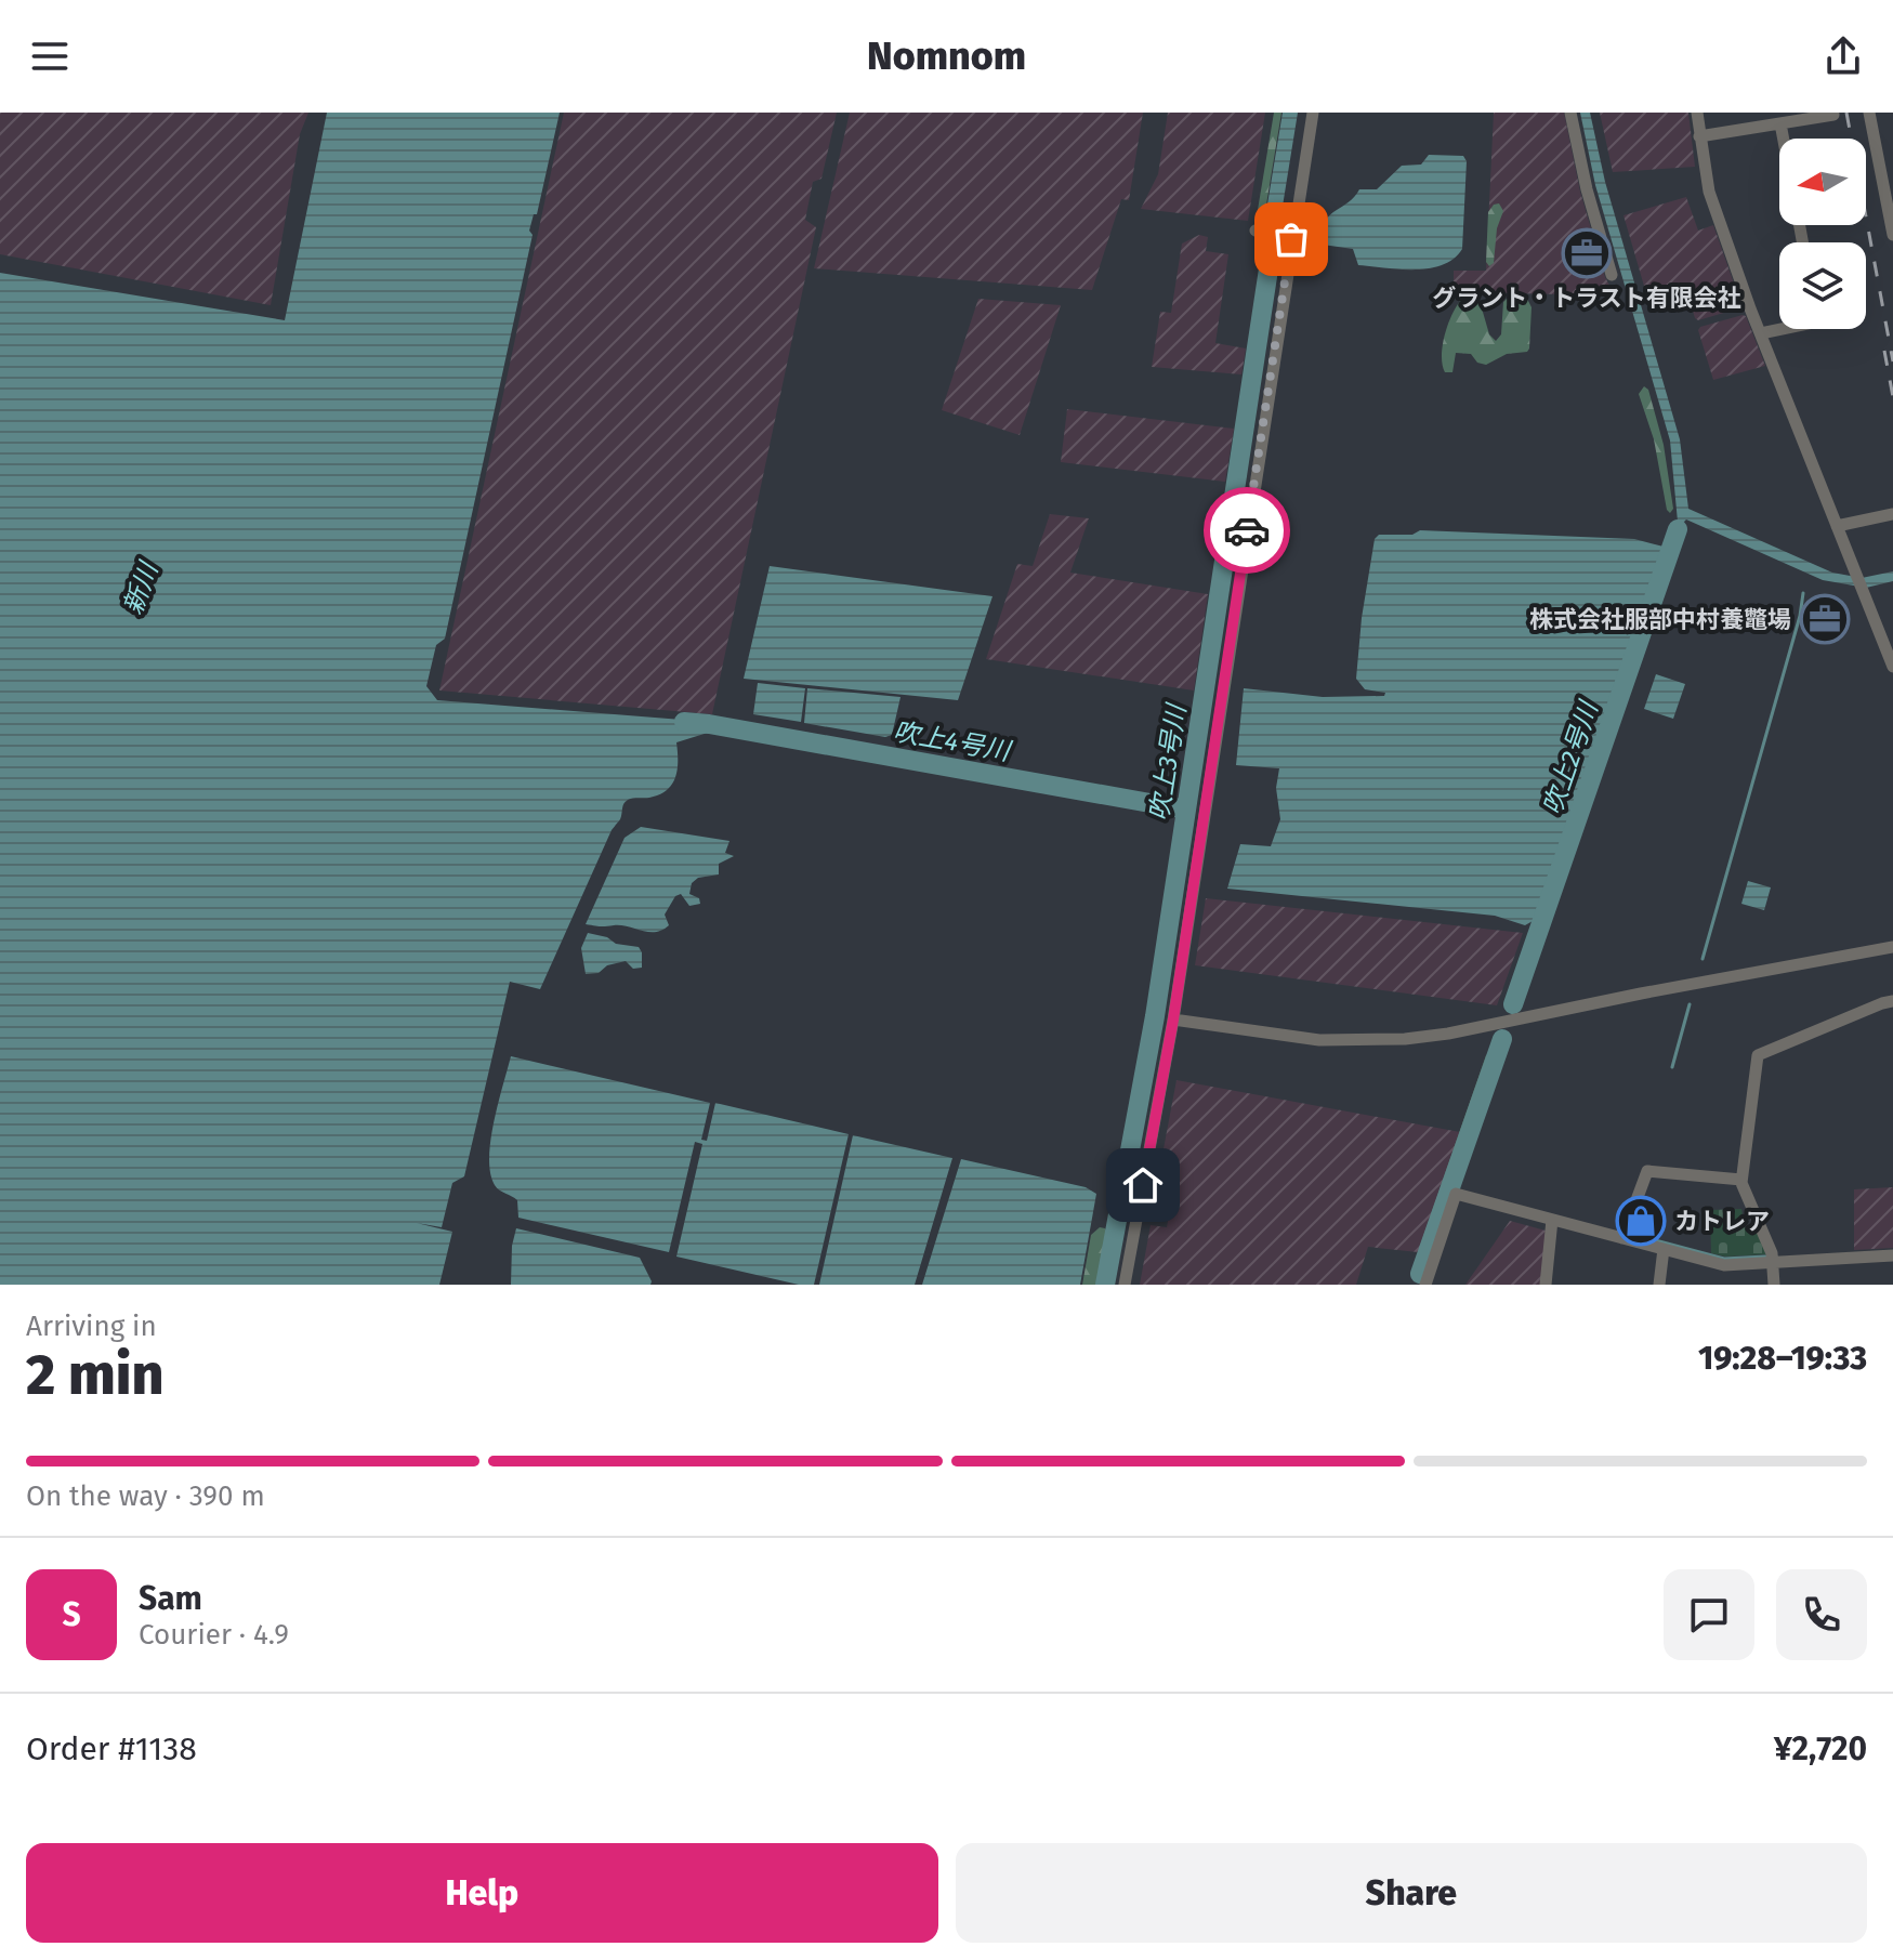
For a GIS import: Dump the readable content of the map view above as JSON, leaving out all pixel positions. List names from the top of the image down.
{
  "water": [
    "新川",
    "吹上4号川",
    "吹上2号川",
    "吹上3号川"
  ],
  "places": {
    "office": ["グラント・トラスト有限会社", "株式会社服部中村養鼈場"],
    "shop": ["カトレア"]
  },
  "north": "left",
  "page": {
    "header": "Nomnom",
    "heading": ["2 min", "Arriving in", "19:28–19:33"],
    "panel": [
      "Sam",
      "Courier · 4.9",
      "Order #1138",
      "¥2,720"
    ],
    "bar": "On the way · 390 m",
    "round": "S",
    "buttons": ["Help", "Share"]
  }
}
